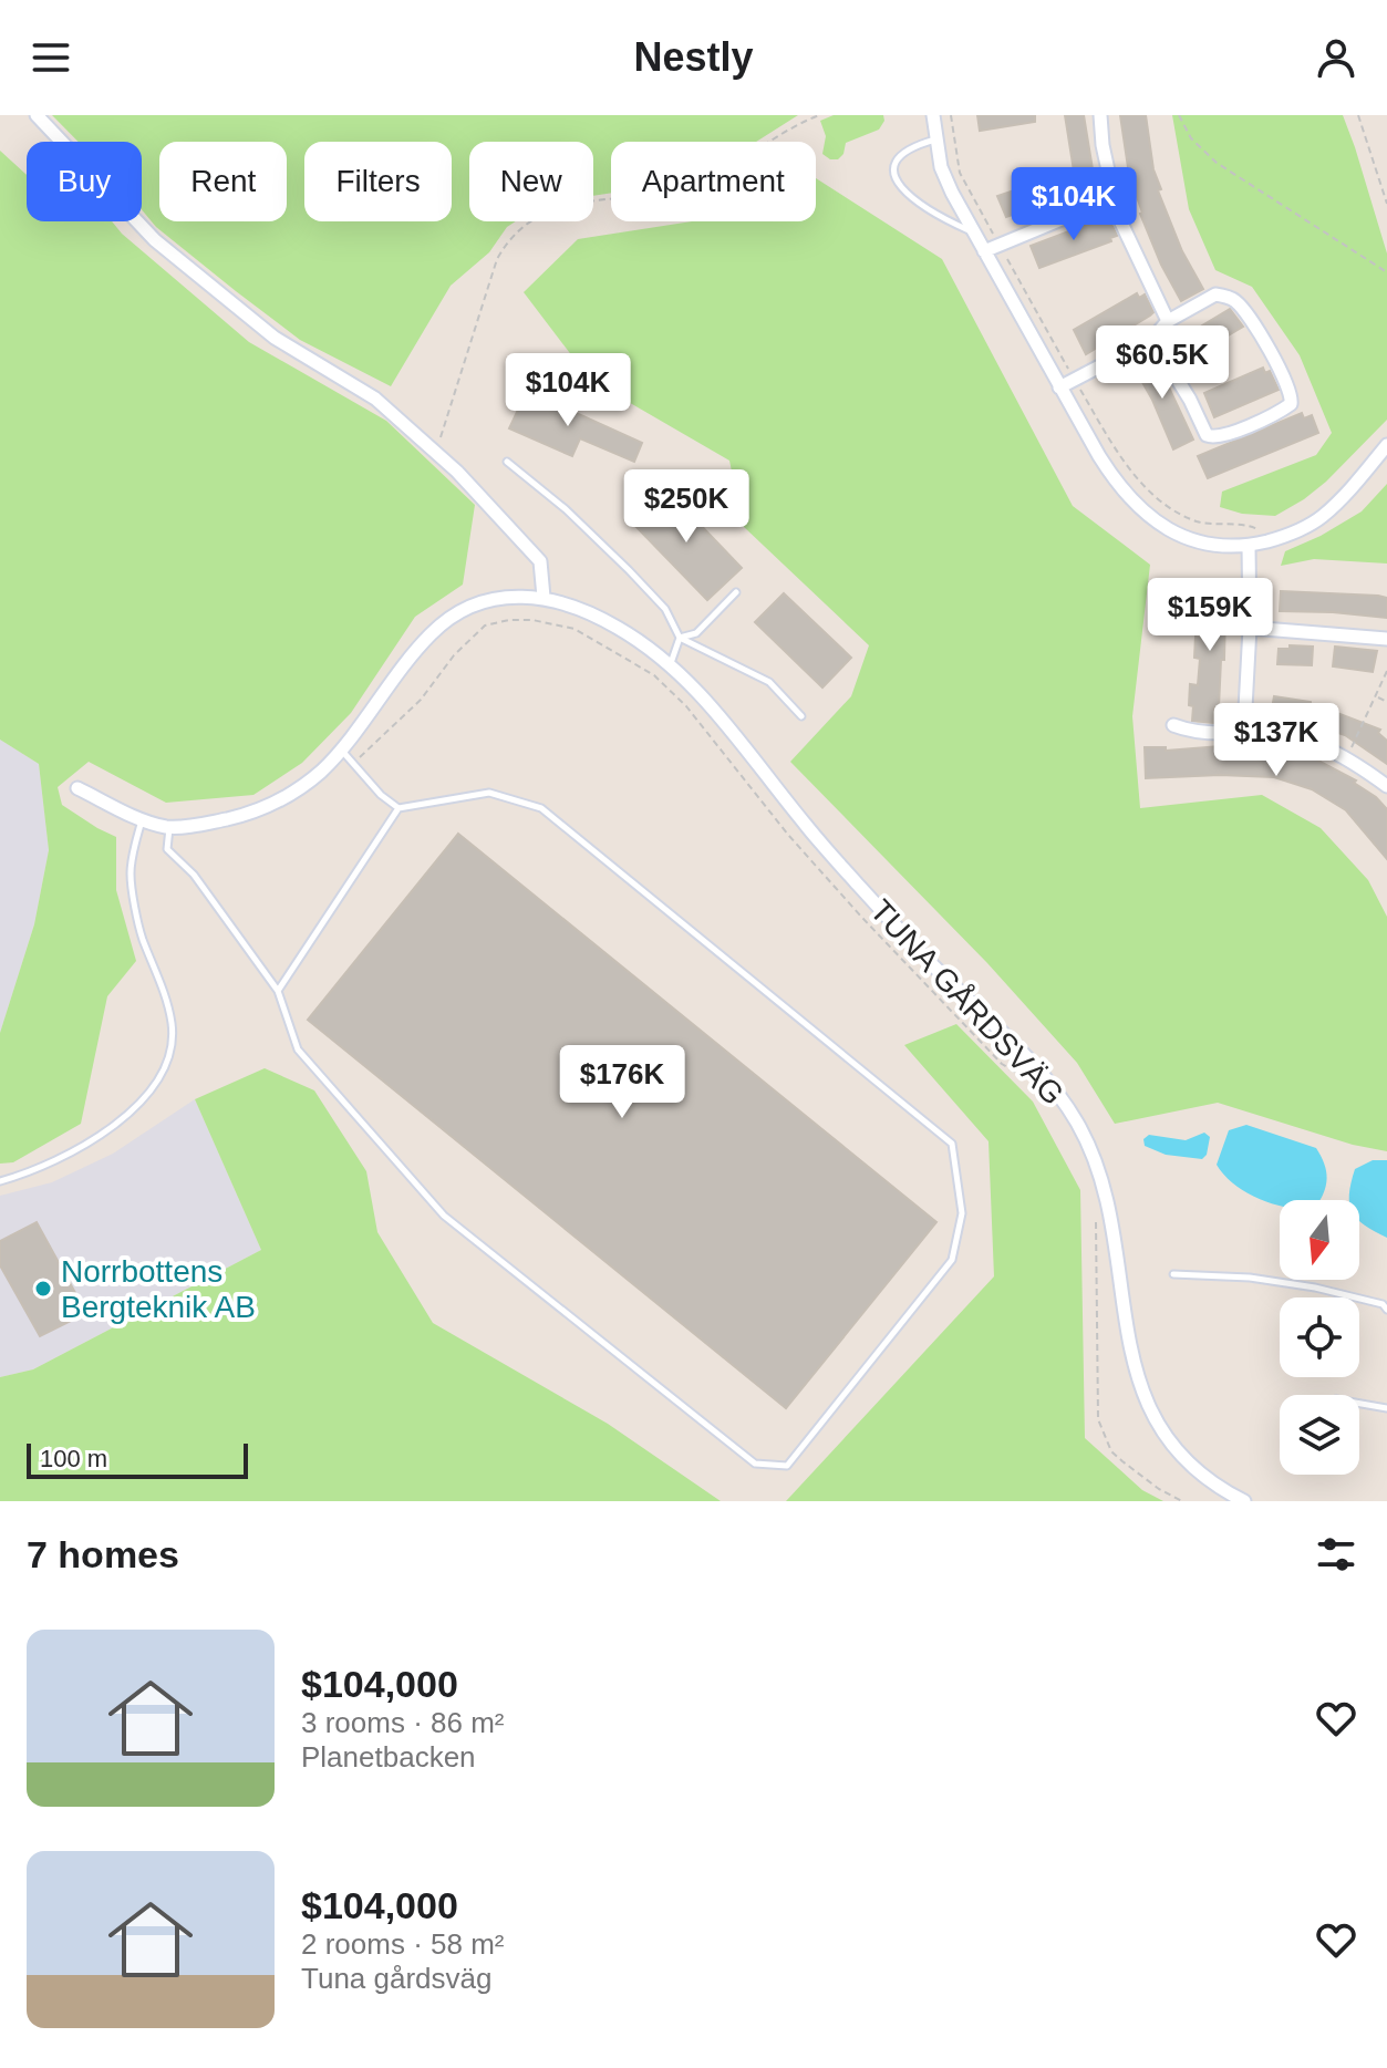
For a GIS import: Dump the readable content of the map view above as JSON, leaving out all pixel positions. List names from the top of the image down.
{
  "streets": {
    "street": ["TUNA GÅRDSVÄG"]
  },
  "places": ["Norrbottens Bergteknik AB"],
  "scale_bar": "100 m",
  "north": "bottom",
  "page": {
    "header": "Nestly",
    "chip": [
      "Buy",
      "Rent",
      "Filters",
      "New",
      "Apartment"
    ],
    "price": [
      "$104K",
      "$60.5K",
      "$104K",
      "$250K",
      "$159K",
      "$137K",
      "$176K"
    ],
    "scale": "100 m",
    "heading": "7 homes",
    "list": [
      {
        "name": "$104,000",
        "note": "3 rooms · 86 m² · Planetbacken"
      },
      {
        "name": "$104,000",
        "note": "2 rooms · 58 m² · Tuna gårdsväg"
      }
    ]
  }
}
